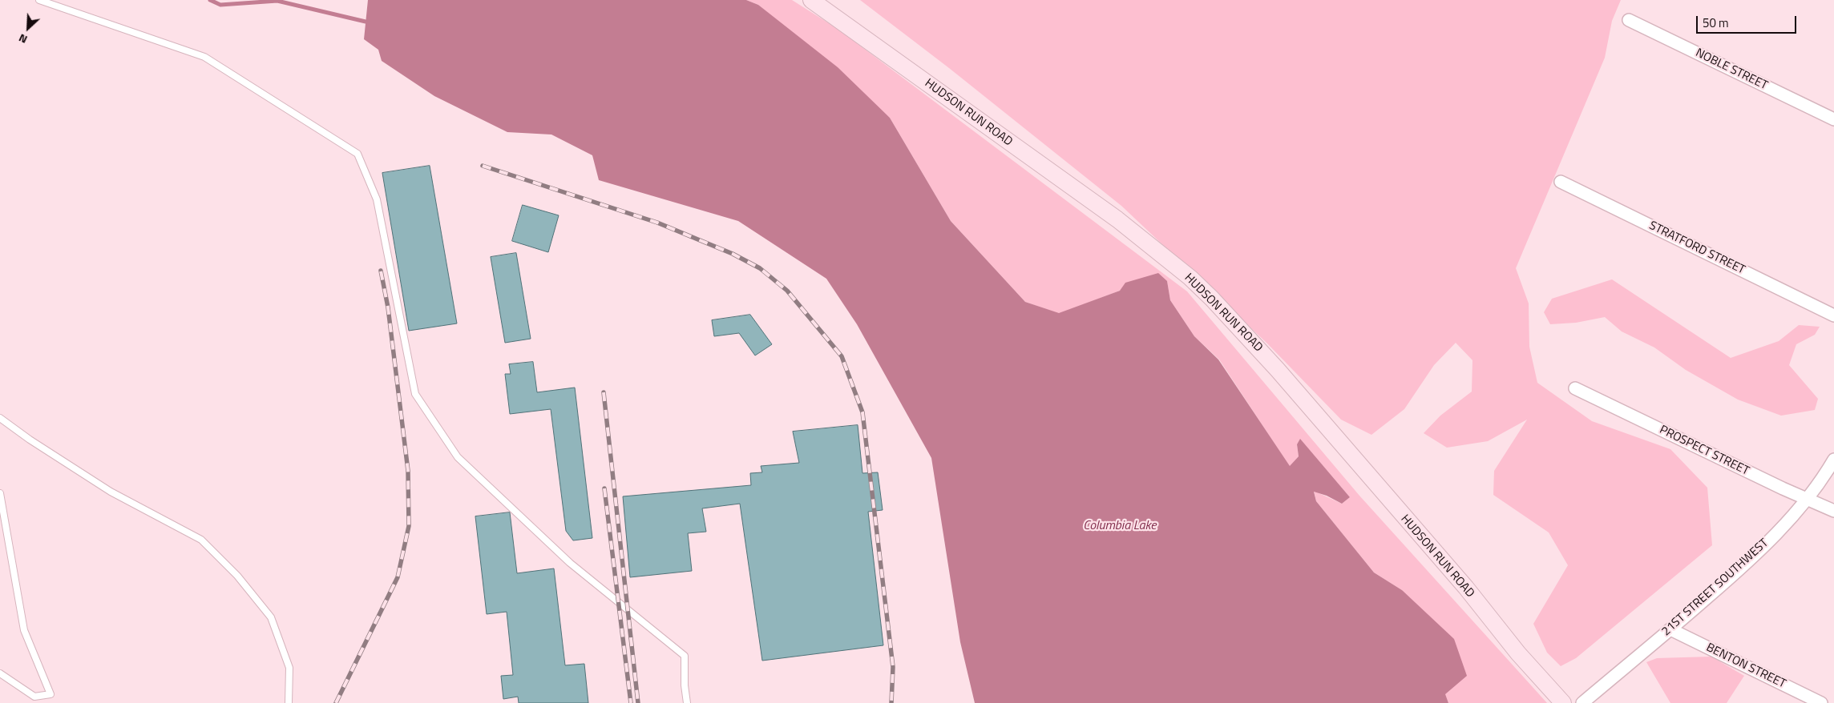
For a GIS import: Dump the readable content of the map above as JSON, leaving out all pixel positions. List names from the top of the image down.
{
  "streets": {
    "main road": ["HUDSON RUN ROAD"],
    "street": [
      "NOBLE STREET",
      "STRATFORD STREET",
      "PROSPECT STREET",
      "21ST STREET SOUTHWEST",
      "BENTON STREET"
    ]
  },
  "crossings": [
    ["PROSPECT STREET", "21ST STREET SOUTHWEST"],
    ["21ST STREET SOUTHWEST", "BENTON STREET"]
  ],
  "water": ["Columbia Lake"],
  "scale_bar": "50 m",
  "north": "bottom left"
}
